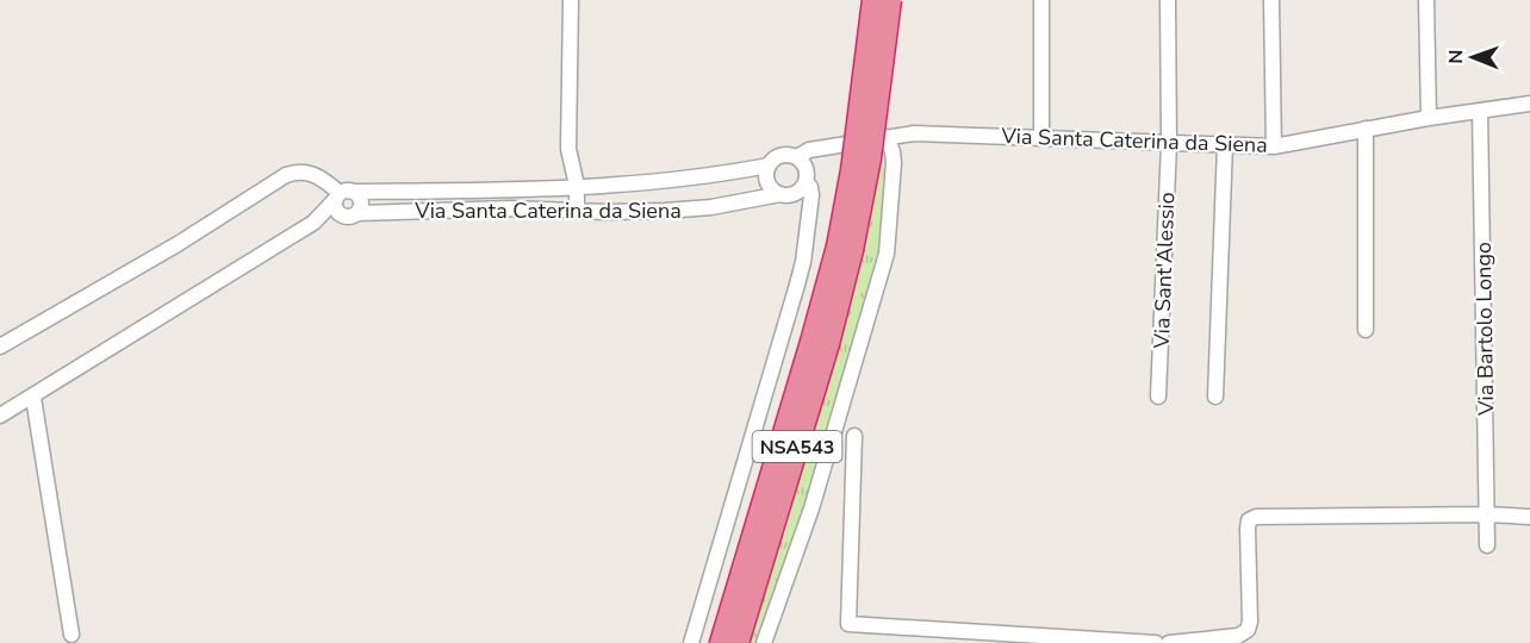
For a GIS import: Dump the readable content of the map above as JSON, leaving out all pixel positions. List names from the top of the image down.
{
  "streets": {
    "highway": ["NSA543"],
    "street": ["Via Santa Caterina da Siena", "Via Sant'Alessio", "Via Bartolo Longo"]
  },
  "crossings": [
    ["Via Santa Caterina da Siena", "Via Sant'Alessio"],
    ["Via Santa Caterina da Siena", "Via Bartolo Longo"]
  ],
  "north": "left"
}
